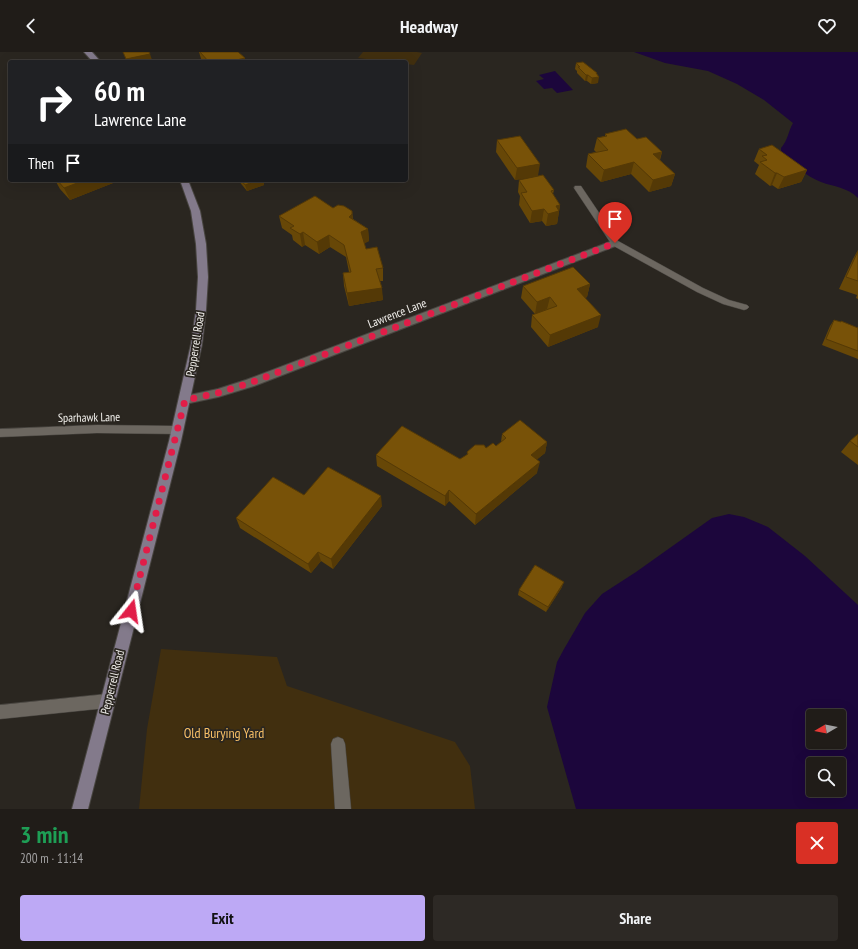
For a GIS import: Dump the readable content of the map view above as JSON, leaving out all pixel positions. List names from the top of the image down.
{
  "streets": {
    "main road": ["Pepperrell Road"],
    "street": ["Lawrence Lane"],
    "lane": ["Sparhawk Lane"]
  },
  "crossings": [
    ["Lawrence Lane", "Pepperrell Road"],
    ["Pepperrell Road", "Sparhawk Lane"]
  ],
  "parks": ["Old Burying Yard"],
  "north": "left",
  "page": {
    "header": "Headway",
    "turn": ["60 m", "Lawrence Lane"],
    "then": "Then",
    "heading": ["3 min", "200 m · 11:14"],
    "buttons": ["Exit", "Share"]
  }
}
